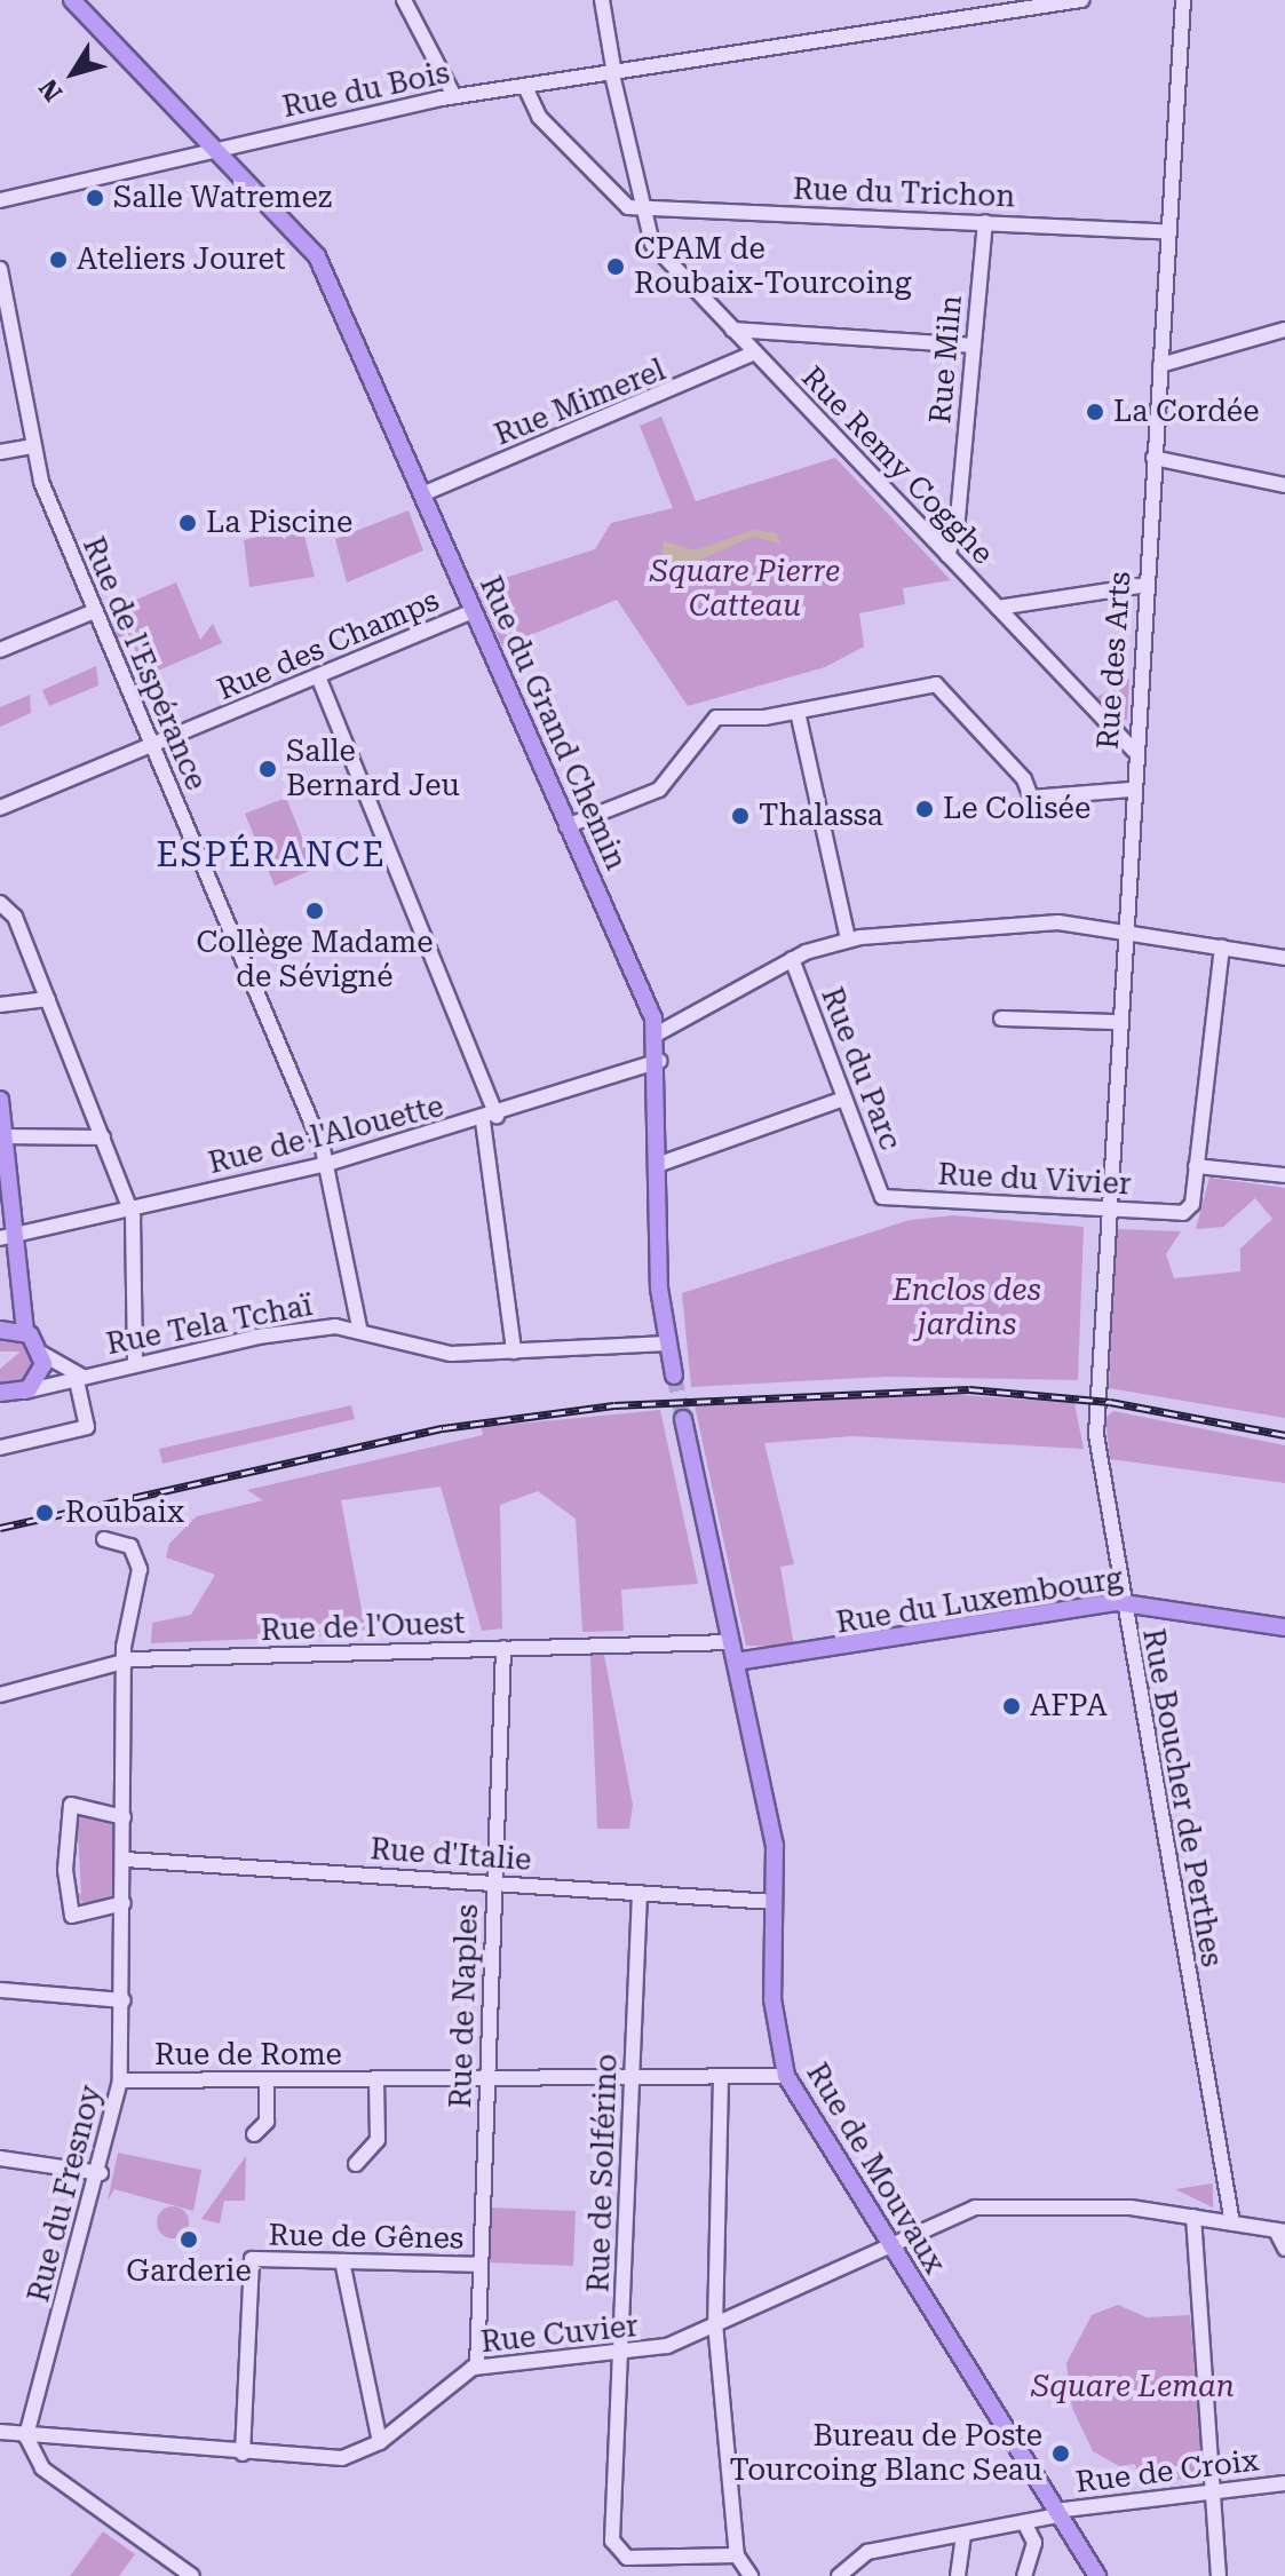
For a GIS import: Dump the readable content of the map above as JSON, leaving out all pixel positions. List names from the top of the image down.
{
  "streets": {
    "main road": ["Rue du Grand Chemin", "Rue du Luxembourg", "Rue de Mouvaux"],
    "street": [
      "Rue du Bois",
      "Rue du Trichon",
      "Rue Miln",
      "Rue Mimerel",
      "Rue Remy Cogghe",
      "Rue des Champs",
      "Rue des Arts",
      "Rue de l'Espérance",
      "Rue du Parc",
      "Rue de l'Alouette",
      "Rue du Vivier",
      "Rue Tela Tchaï",
      "Rue de l'Ouest",
      "Rue Boucher de Perthes",
      "Rue d'Italie",
      "Rue de Naples",
      "Rue de Rome",
      "Rue de Solférino",
      "Rue du Fresnoy",
      "Rue de Gênes",
      "Rue Cuvier",
      "Rue de Croix"
    ]
  },
  "crossings": [
    ["Rue du Bois", "Rue Remy Cogghe"],
    ["Rue du Bois", "Rue du Grand Chemin"],
    ["Rue du Trichon", "Rue Miln"],
    ["Rue du Trichon", "Rue Remy Cogghe"],
    ["Rue du Trichon", "Rue des Arts"],
    ["Rue Miln", "Rue Remy Cogghe"],
    ["Rue Mimerel", "Rue Remy Cogghe"],
    ["Rue Mimerel", "Rue du Grand Chemin"],
    ["Rue Remy Cogghe", "Rue des Arts"],
    ["Rue des Champs", "Rue de l'Espérance"],
    ["Rue des Champs", "Rue du Grand Chemin"],
    ["Rue des Arts", "Rue du Vivier"],
    ["Rue des Arts", "Rue Boucher de Perthes"],
    ["Rue de l'Espérance", "Rue de l'Alouette"],
    ["Rue de l'Espérance", "Rue Tela Tchaï"],
    ["Rue du Grand Chemin", "Rue de l'Alouette"],
    ["Rue du Grand Chemin", "Rue Tela Tchaï"],
    ["Rue du Parc", "Rue du Vivier"],
    ["Rue du Luxembourg", "Rue Boucher de Perthes"],
    ["Rue du Luxembourg", "Rue de Mouvaux"],
    ["Rue de l'Ouest", "Rue de Naples"],
    ["Rue de l'Ouest", "Rue de Mouvaux"],
    ["Rue de l'Ouest", "Rue du Fresnoy"],
    ["Rue Boucher de Perthes", "Rue Cuvier"],
    ["Rue d'Italie", "Rue de Naples"],
    ["Rue d'Italie", "Rue de Mouvaux"],
    ["Rue d'Italie", "Rue de Solférino"],
    ["Rue d'Italie", "Rue du Fresnoy"],
    ["Rue de Naples", "Rue de Rome"],
    ["Rue de Naples", "Rue de Gênes"],
    ["Rue de Naples", "Rue Cuvier"],
    ["Rue de Rome", "Rue de Mouvaux"],
    ["Rue de Rome", "Rue de Solférino"],
    ["Rue de Rome", "Rue du Fresnoy"],
    ["Rue de Mouvaux", "Rue Cuvier"],
    ["Rue de Mouvaux", "Rue de Croix"],
    ["Rue de Solférino", "Rue Cuvier"],
    ["Rue du Fresnoy", "Rue Cuvier"],
    ["Rue de Gênes", "Rue Cuvier"]
  ],
  "districts": ["ESPÉRANCE"],
  "parks": ["Square Pierre Catteau", "Enclos des jardins", "Square Leman"],
  "places": [
    "Salle Watremez",
    "Ateliers Jouret",
    "CPAM de Roubaix-Tourcoing",
    "La Cordée",
    "La Piscine",
    "Salle Bernard Jeu",
    "Le Colisée",
    "Thalassa",
    "Collège Madame de Sévigné",
    "Roubaix",
    "AFPA",
    "Garderie",
    "Bureau de Poste Tourcoing Blanc Seau"
  ],
  "north": "bottom left"
}
